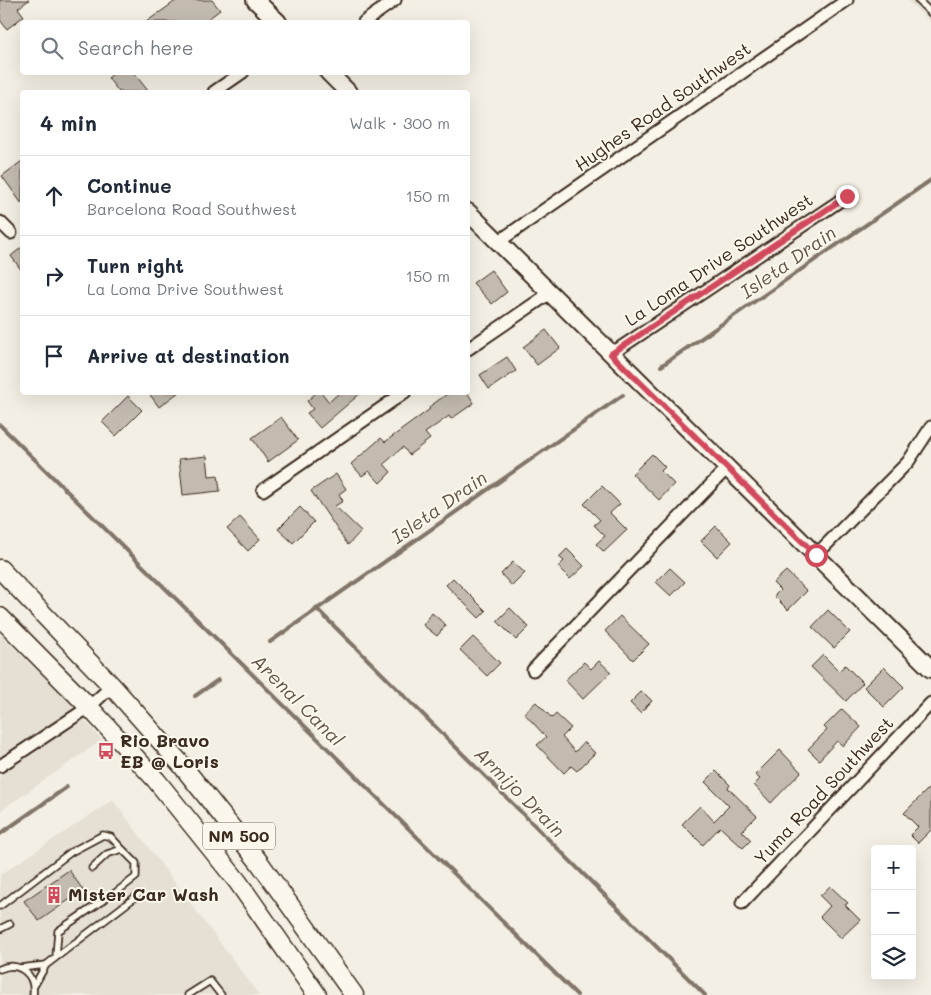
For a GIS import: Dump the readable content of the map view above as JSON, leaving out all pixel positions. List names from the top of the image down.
{
  "streets": {
    "main road": ["NM 500"],
    "street": ["Hughes Road Southwest", "La Loma Drive Southwest", "Yuma Road Southwest"]
  },
  "water": ["Isleta Drain", "Arenal Canal", "Armijo Drain"],
  "places": {
    "bus stop": ["Rio Bravo EB @ Loris"],
    "building": ["Mister Car Wash"]
  },
  "page": {
    "search": "Search here",
    "heading": ["4 min", "Walk · 300 m"],
    "list": [
      ["Continue", "Barcelona Road Southwest", "150 m"],
      ["Turn right", "La Loma Drive Southwest", "150 m"],
      "Arrive at destination"
    ],
    "map_buttons": ["+", "−"]
  }
}
